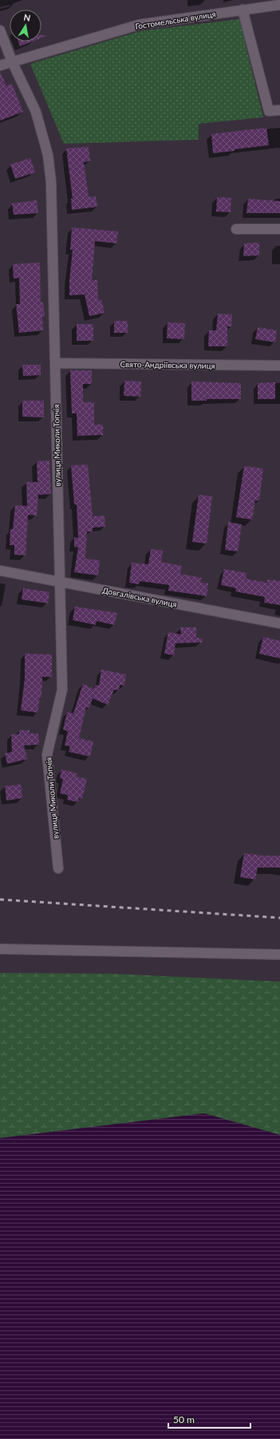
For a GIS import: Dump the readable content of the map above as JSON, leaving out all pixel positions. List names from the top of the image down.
{
  "streets": {
    "street": [
      "Гостомельська вулиця",
      "Свято-Андріївська вулиця",
      "вулиця Миколи Топчія",
      "Довгалівська вулиця"
    ]
  },
  "crossings": [
    ["Гостомельська вулиця", "вулиця Миколи Топчія"],
    ["Свято-Андріївська вулиця", "вулиця Миколи Топчія"],
    ["вулиця Миколи Топчія", "Довгалівська вулиця"]
  ],
  "scale_bar": "50 m",
  "north": "top"
}
